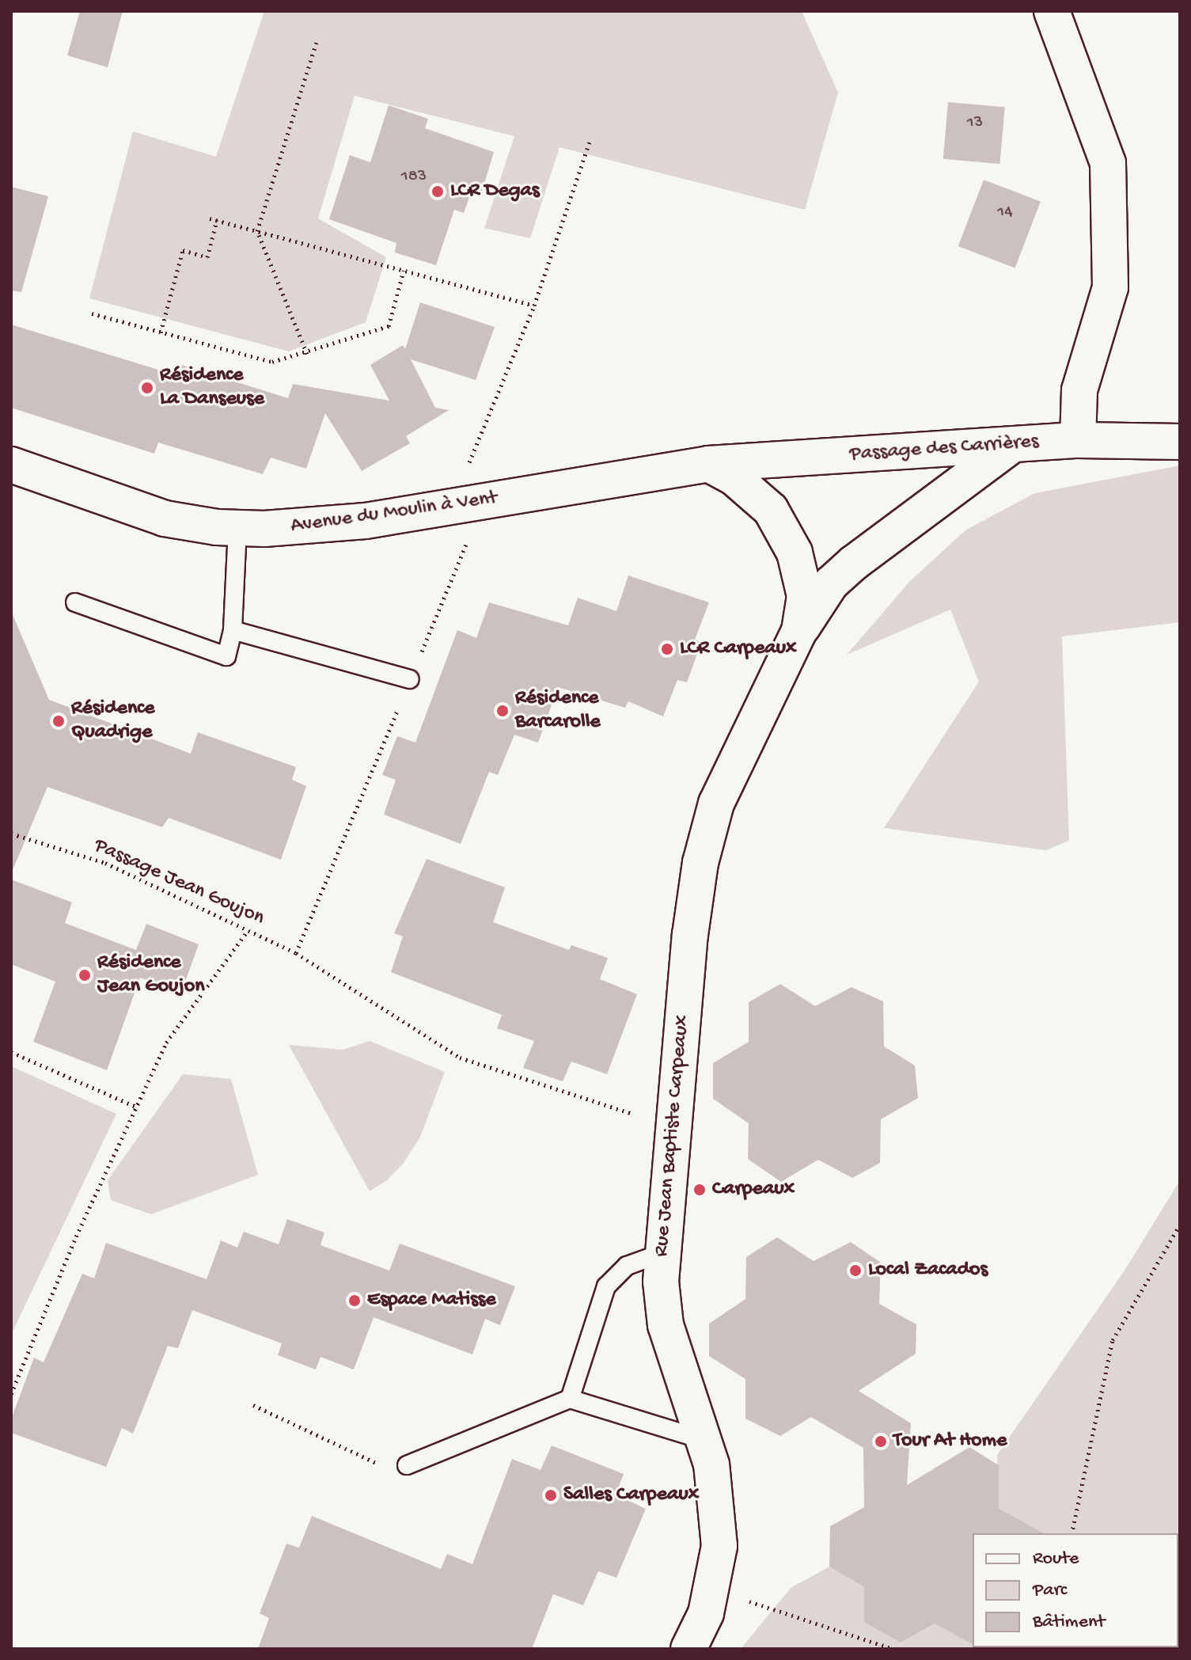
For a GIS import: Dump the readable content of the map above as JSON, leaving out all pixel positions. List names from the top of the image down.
{
  "streets": {
    "street": ["Passage des Carrières", "Avenue du Moulin à Vent", "Rue Jean Baptiste Carpeaux"],
    "path": ["Passage Jean Goujon"]
  },
  "crossings": [
    ["Passage des Carrières", "Avenue du Moulin à Vent"],
    ["Passage des Carrières", "Rue Jean Baptiste Carpeaux"],
    ["Avenue du Moulin à Vent", "Rue Jean Baptiste Carpeaux"],
    ["Passage Jean Goujon", "Rue Jean Baptiste Carpeaux"]
  ],
  "places": [
    "LCR Degas",
    "Résidence La Danseuse",
    "LCR Carpeaux",
    "Résidence Barcarolle",
    "Résidence Quadrige",
    "Résidence Jean Goujon",
    "Carpeaux",
    "Local Zacados",
    "Espace Matisse",
    "Tour At Home",
    "Salles Carpeaux"
  ],
  "house_numbers": ["13", "183", "14"],
  "legend": ["Route", "Parc", "Bâtiment"]
}
